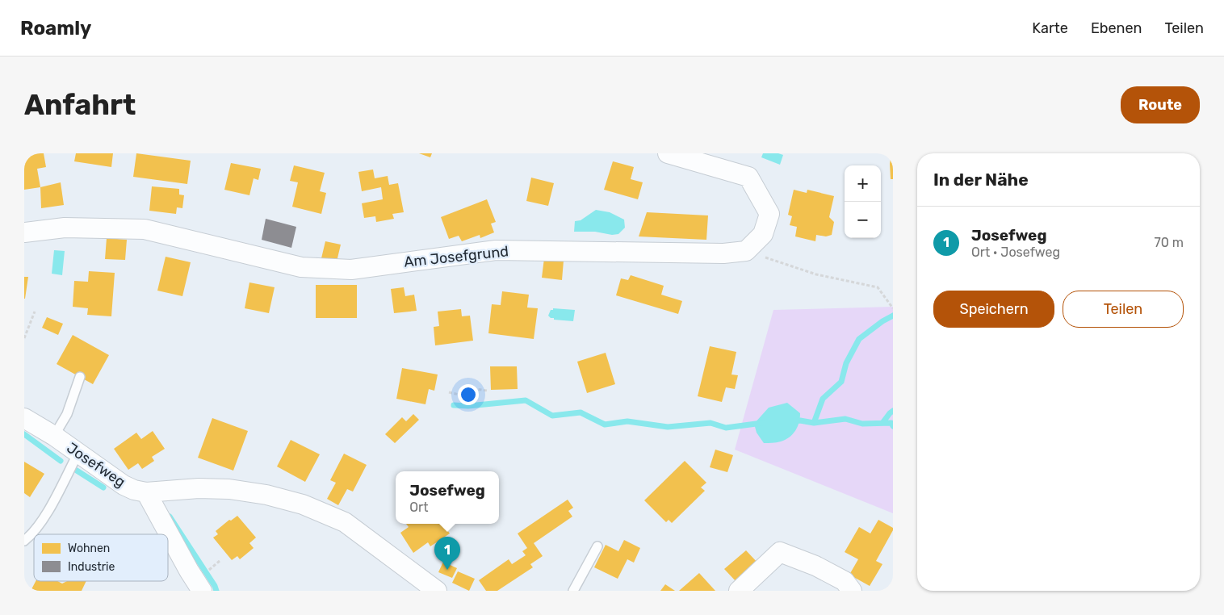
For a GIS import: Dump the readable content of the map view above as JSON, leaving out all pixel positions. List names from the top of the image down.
{
  "streets": {
    "street": ["Am Josefgrund", "Josefweg"]
  },
  "legend": ["Wohnen", "Industrie"],
  "page": {
    "header": "Roamly",
    "nav": ["Karte", "Ebenen", "Teilen"],
    "buttons": [
      "Route",
      ["Speichern", "Teilen"]
    ],
    "title": "Anfahrt",
    "heading": "In der Nähe",
    "map_buttons": ["+", "−"],
    "list": [
      {
        "mark": "1",
        "name": "Josefweg",
        "note": "Ort · Josefweg",
        "value": "70 m"
      }
    ],
    "popup": ["Josefweg", "Ort"],
    "pins": "1"
  }
}
